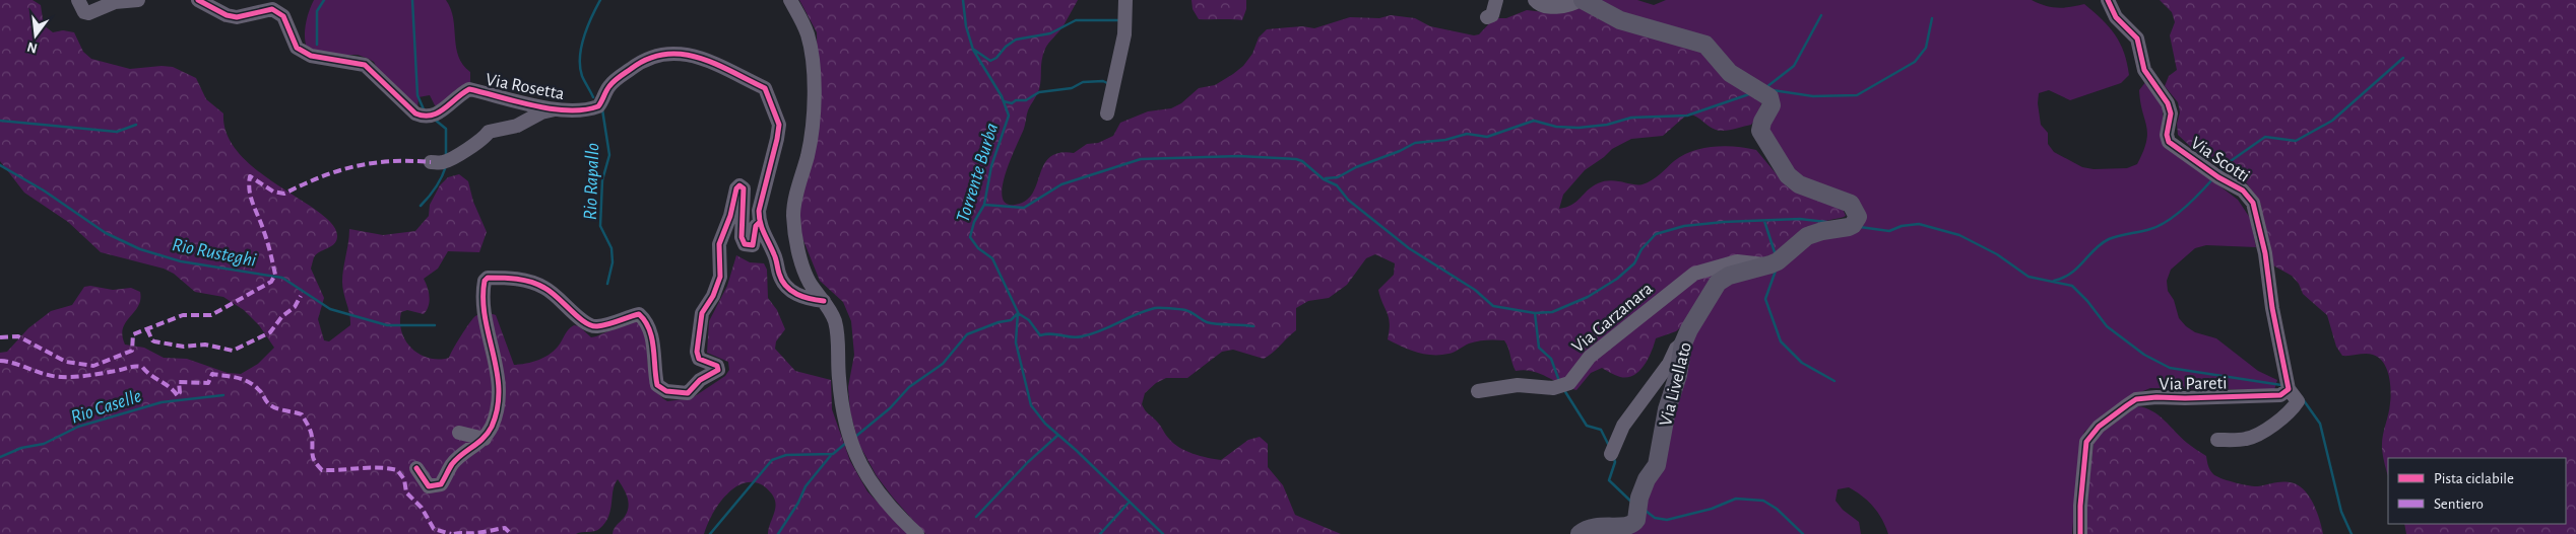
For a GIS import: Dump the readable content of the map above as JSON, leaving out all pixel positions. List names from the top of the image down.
{
  "streets": {
    "main road": ["Via Livellato"],
    "street": [
      "Via Rosetta",
      "Via Scotti",
      "Via Garzanara",
      "Via Pareti"
    ]
  },
  "crossings": [
    ["Via Scotti", "Via Pareti"],
    ["Via Garzanara", "Via Livellato"]
  ],
  "water": [
    "Torrente Burba",
    "Rio Rapallo",
    "Rio Rusteghi",
    "Rio Caselle"
  ],
  "legend": ["Pista ciclabile", "Sentiero"],
  "north": "bottom"
}
